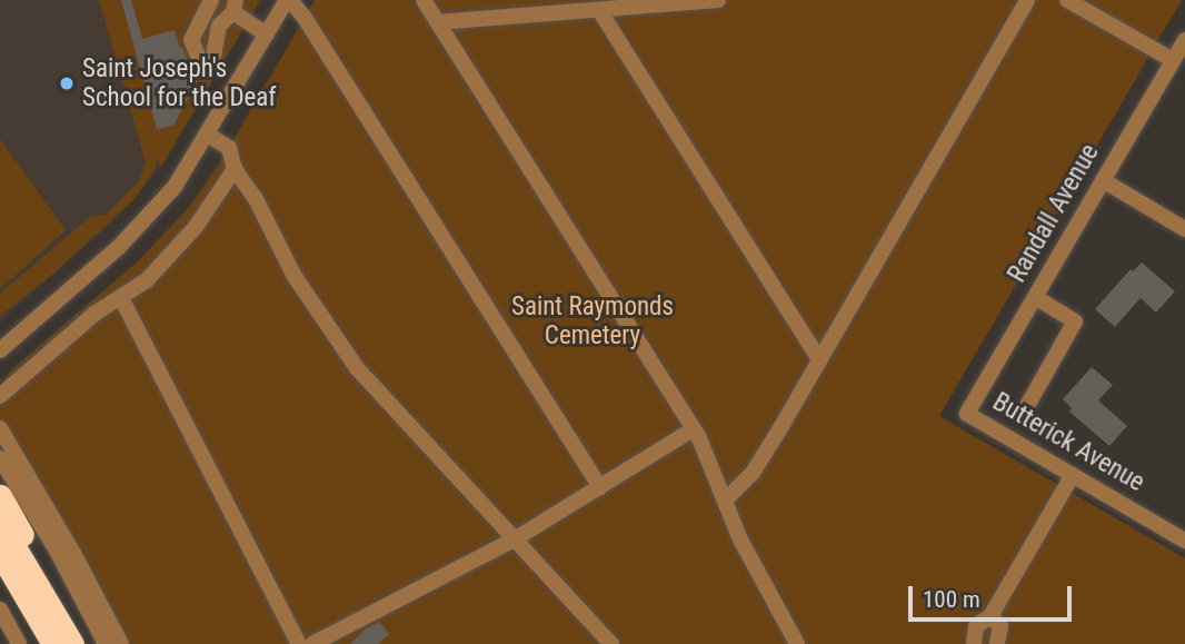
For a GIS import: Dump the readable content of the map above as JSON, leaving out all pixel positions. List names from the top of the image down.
{
  "streets": {
    "street": ["Randall Avenue", "Butterick Avenue"]
  },
  "crossings": [
    ["Randall Avenue", "Butterick Avenue"]
  ],
  "parks": ["Saint Raymonds Cemetery"],
  "places": ["Saint Joseph's School for the Deaf"],
  "scale_bar": "100 m"
}
